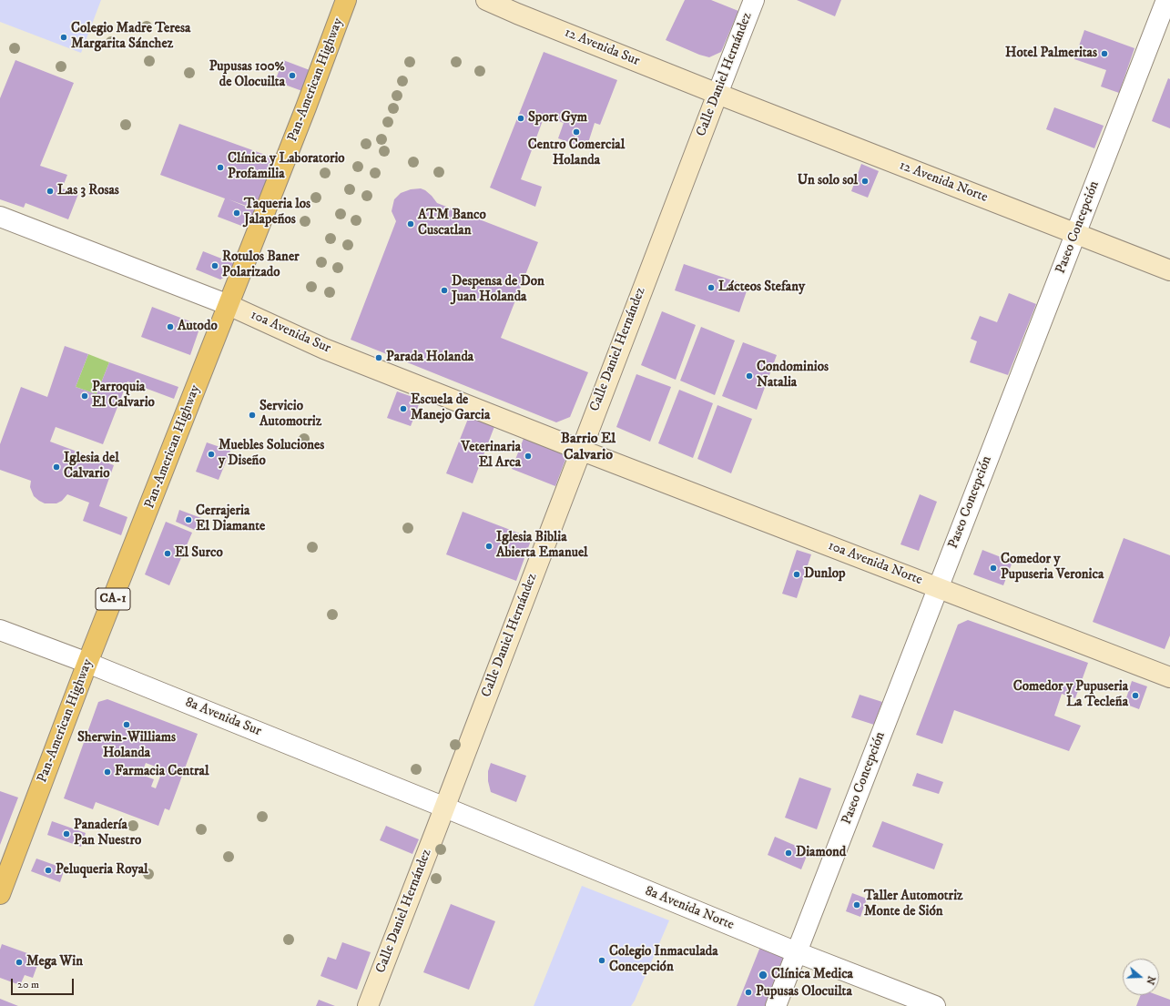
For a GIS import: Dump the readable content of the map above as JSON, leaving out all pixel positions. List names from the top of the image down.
{
  "streets": {
    "main road": ["Pan-American Highway", "CA-1"],
    "street": [
      "12 Avenida Sur",
      "Calle Daniel Hernández",
      "12 Avenida Norte",
      "Paseo Concepción",
      "10a Avenida Sur",
      "10a Avenida Norte",
      "8a Avenida Sur",
      "8a Avenida Norte"
    ]
  },
  "crossings": [
    ["12 Avenida Sur", "Calle Daniel Hernández"],
    ["12 Avenida Sur", "12 Avenida Norte"],
    ["Calle Daniel Hernández", "12 Avenida Norte"],
    ["Calle Daniel Hernández", "10a Avenida Sur"],
    ["Calle Daniel Hernández", "10a Avenida Norte"],
    ["Calle Daniel Hernández", "8a Avenida Sur"],
    ["Calle Daniel Hernández", "8a Avenida Norte"],
    ["Pan-American Highway", "10a Avenida Sur"],
    ["Pan-American Highway", "8a Avenida Sur"],
    ["12 Avenida Norte", "Paseo Concepción"],
    ["Paseo Concepción", "10a Avenida Norte"],
    ["Paseo Concepción", "8a Avenida Norte"],
    ["10a Avenida Sur", "10a Avenida Norte"],
    ["8a Avenida Sur", "8a Avenida Norte"]
  ],
  "districts": ["Barrio El Calvario"],
  "places": [
    "Colegio Madre Teresa Margarita Sánchez",
    "Hotel Palmeritas",
    "Pupusas 100% de Olocuilta",
    "Sport Gym",
    "Centro Comercial Holanda",
    "Clínica y Laboratorio Profamilia",
    "Un solo sol",
    "Las 3 Rosas",
    "Taqueria los Jalapeños",
    "ATM Banco Cuscatlan",
    "Rotulos Baner Polarizado",
    "Lácteos Stefany",
    "Despensa de Don Juan Holanda",
    "Autodo",
    "Parada Holanda",
    "Condominios Natalia",
    "Parroquia El Calvario",
    "Escuela de Manejo Garcia",
    "Servicio Automotriz",
    "Muebles Soluciones y Diseño",
    "Veterinaria El Arca",
    "Iglesia del Calvario",
    "Cerrajeria El Diamante",
    "Iglesia Biblia Abierta Emanuel",
    "El Surco",
    "Comedor y Pupuseria Veronica",
    "Dunlop",
    "Comedor y Pupuseria La Tecleña",
    "Sherwin-Williams Holanda",
    "Farmacia Central",
    "Panadería Pan Nuestro",
    "Diamond",
    "Peluqueria Royal",
    "Taller Automotriz Monte de Sión",
    "Colegio Inmaculada Concepción",
    "Mega Win",
    "Clínica Medica",
    "Pupusas Olocuilta"
  ],
  "scale_bar": "20 m",
  "north": "right"
}
